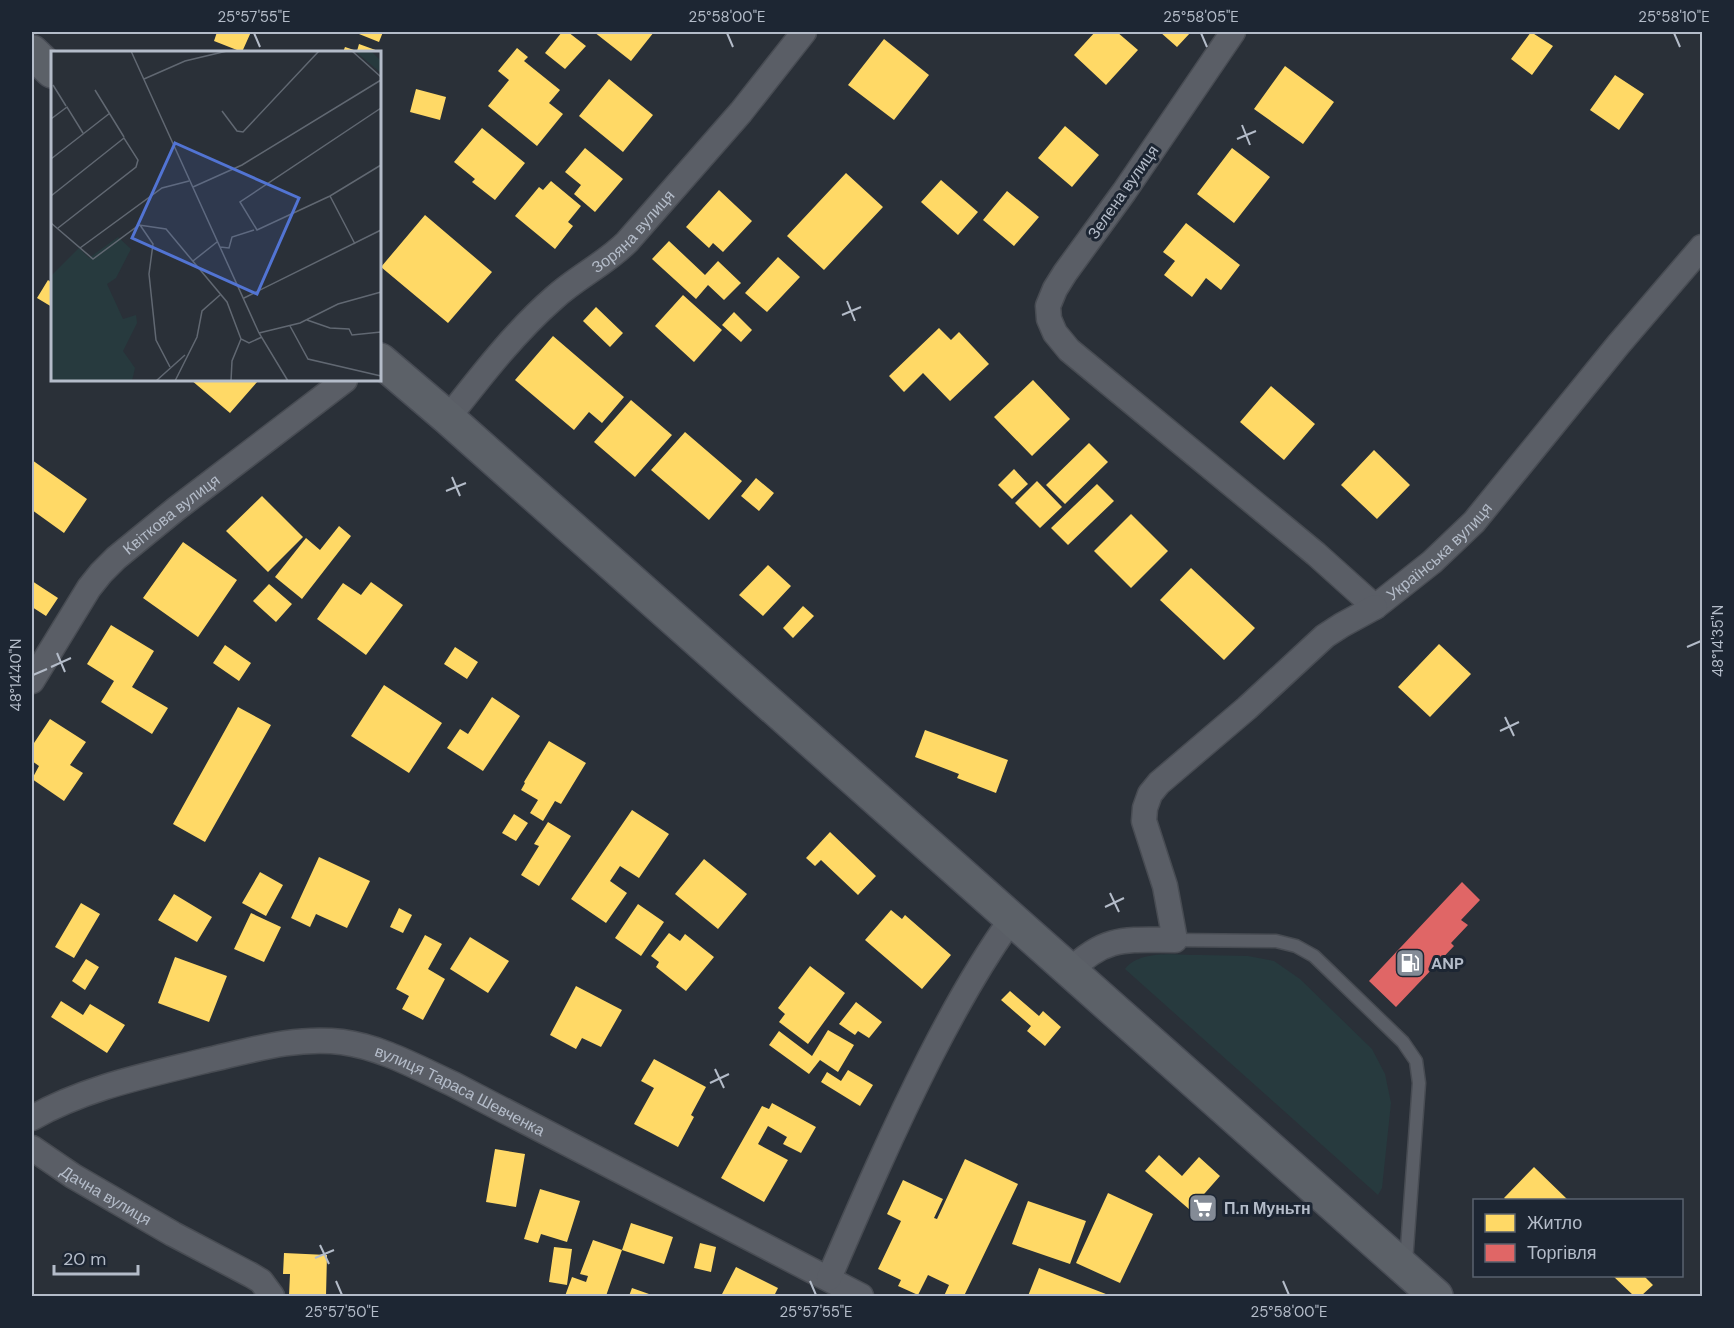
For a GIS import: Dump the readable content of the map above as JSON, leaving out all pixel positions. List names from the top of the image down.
{
  "streets": {
    "street": [
      "Зелена вулиця",
      "Зоряна вулиця",
      "Квіткова вулиця",
      "Українська вулиця",
      "вулиця Тараса Шевченка",
      "Дачна вулиця"
    ]
  },
  "crossings": [
    ["Зелена вулиця", "Українська вулиця"]
  ],
  "places": {
    "fuel station": ["ANP"],
    "supermarket": ["П.п Муньтн"]
  },
  "legend": ["Житло", "Торгівля"],
  "scale_bar": "20 m",
  "coordinates": [
    "25°57'55\"E",
    "25°58'00\"E",
    "25°58'05\"E",
    "25°58'10\"E",
    "48°14'35\"N",
    "48°14'40\"N",
    "25°57'50\"E"
  ]
}
